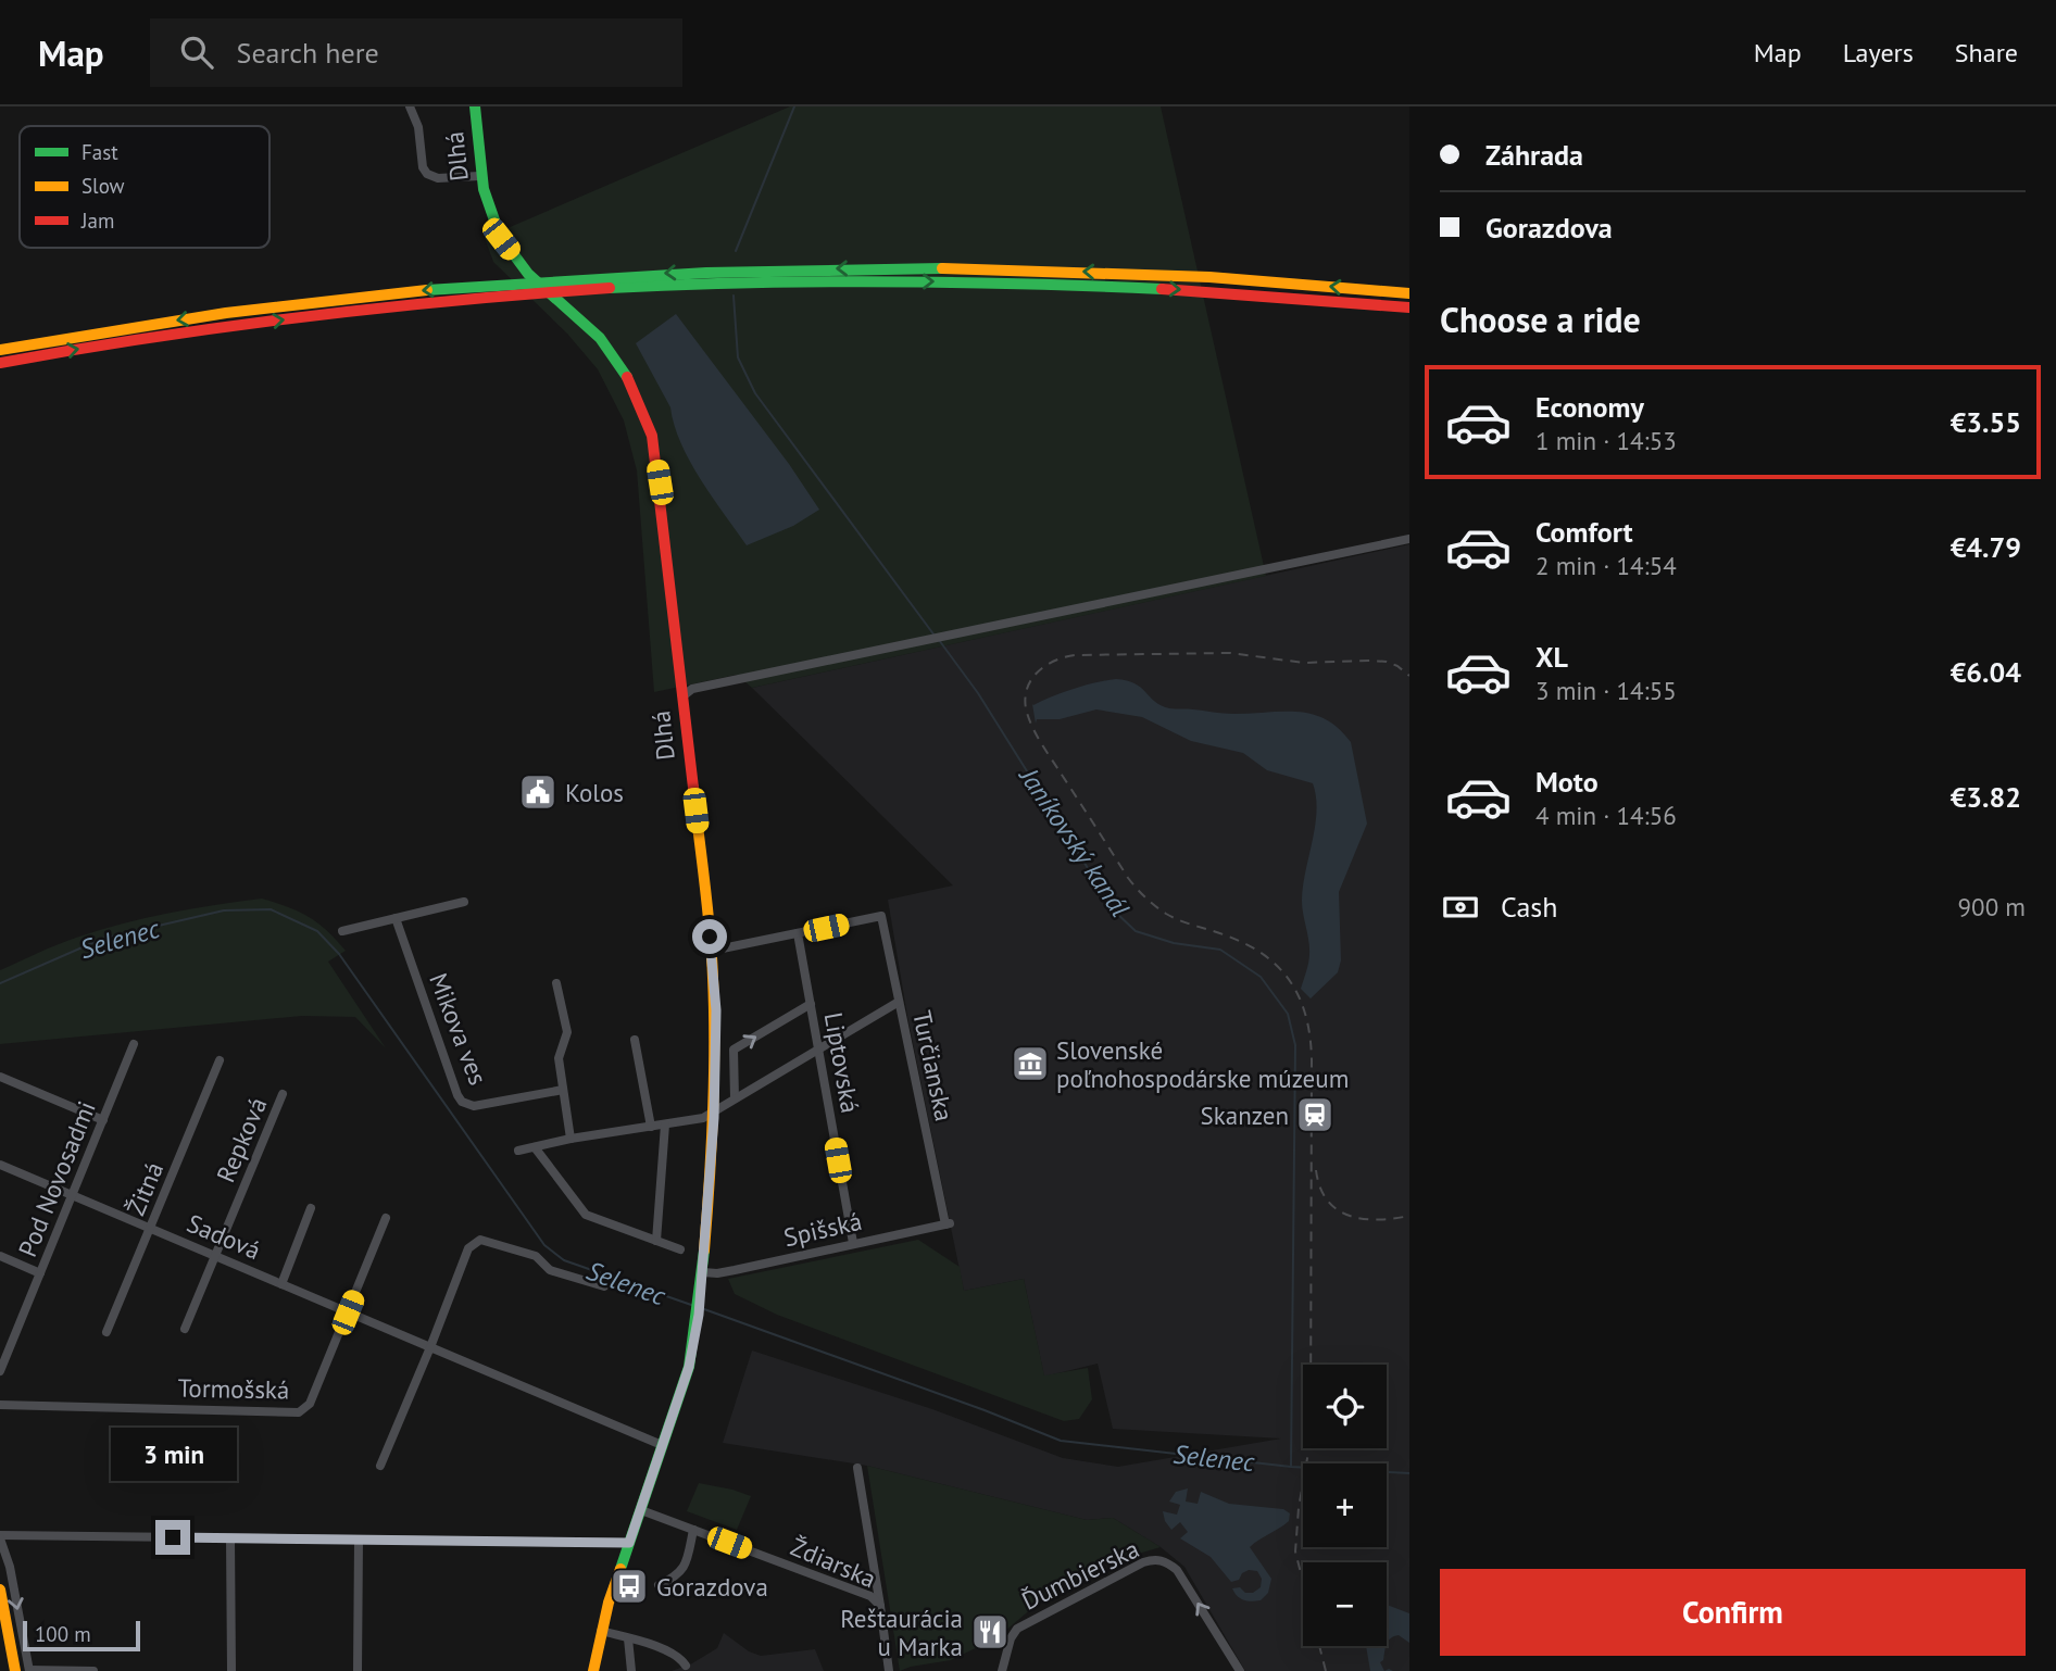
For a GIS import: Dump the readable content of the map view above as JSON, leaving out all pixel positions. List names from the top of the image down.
{
  "streets": {
    "main road": ["Dlhá"],
    "street": [
      "Mikova ves",
      "Liptovská",
      "Turčianska",
      "Repková",
      "Pod Novosadmi",
      "Žitná",
      "Spišská",
      "Sadová",
      "Tormošská",
      "Ždiarska",
      "Ďumbierska"
    ]
  },
  "crossings": [
    ["Dlhá", "Spišská"],
    ["Dlhá", "Sadová"],
    ["Dlhá", "Ždiarska"],
    ["Liptovská", "Turčianska"],
    ["Liptovská", "Spišská"],
    ["Turčianska", "Spišská"],
    ["Repková", "Sadová"],
    ["Pod Novosadmi", "Sadová"],
    ["Žitná", "Sadová"],
    ["Sadová", "Tormošská"]
  ],
  "water": ["Janíkovský kanál", "Selenec"],
  "places": {
    "public building": ["Kolos"],
    "museum": ["Slovenské poľnohospodárske múzeum"],
    "station": ["Skanzen"],
    "bus stop": ["Gorazdova"],
    "restaurant": ["Reštaurácia u Marka"]
  },
  "legend": ["Fast", "Slow", "Jam"],
  "scale_bar": "100 m",
  "page": {
    "header": "Map",
    "search": "Search here",
    "nav": ["Map", "Layers", "Share"],
    "banner": ["Záhrada", "Gorazdova"],
    "heading": "Choose a ride",
    "list": [
      {
        "name": "Economy",
        "note": "1 min · 14:53",
        "value": "€3.55"
      },
      {
        "name": "Comfort",
        "note": "2 min · 14:54",
        "value": "€4.79"
      },
      {
        "name": "XL",
        "note": "3 min · 14:55",
        "value": "€6.04"
      },
      {
        "name": "Moto",
        "note": "4 min · 14:56",
        "value": "€3.82"
      }
    ],
    "pay": ["Cash", "900 m"],
    "map_buttons": ["+", "−"],
    "bubble": "3 min",
    "buttons": "Confirm",
    "scale": "100 m"
  }
}
